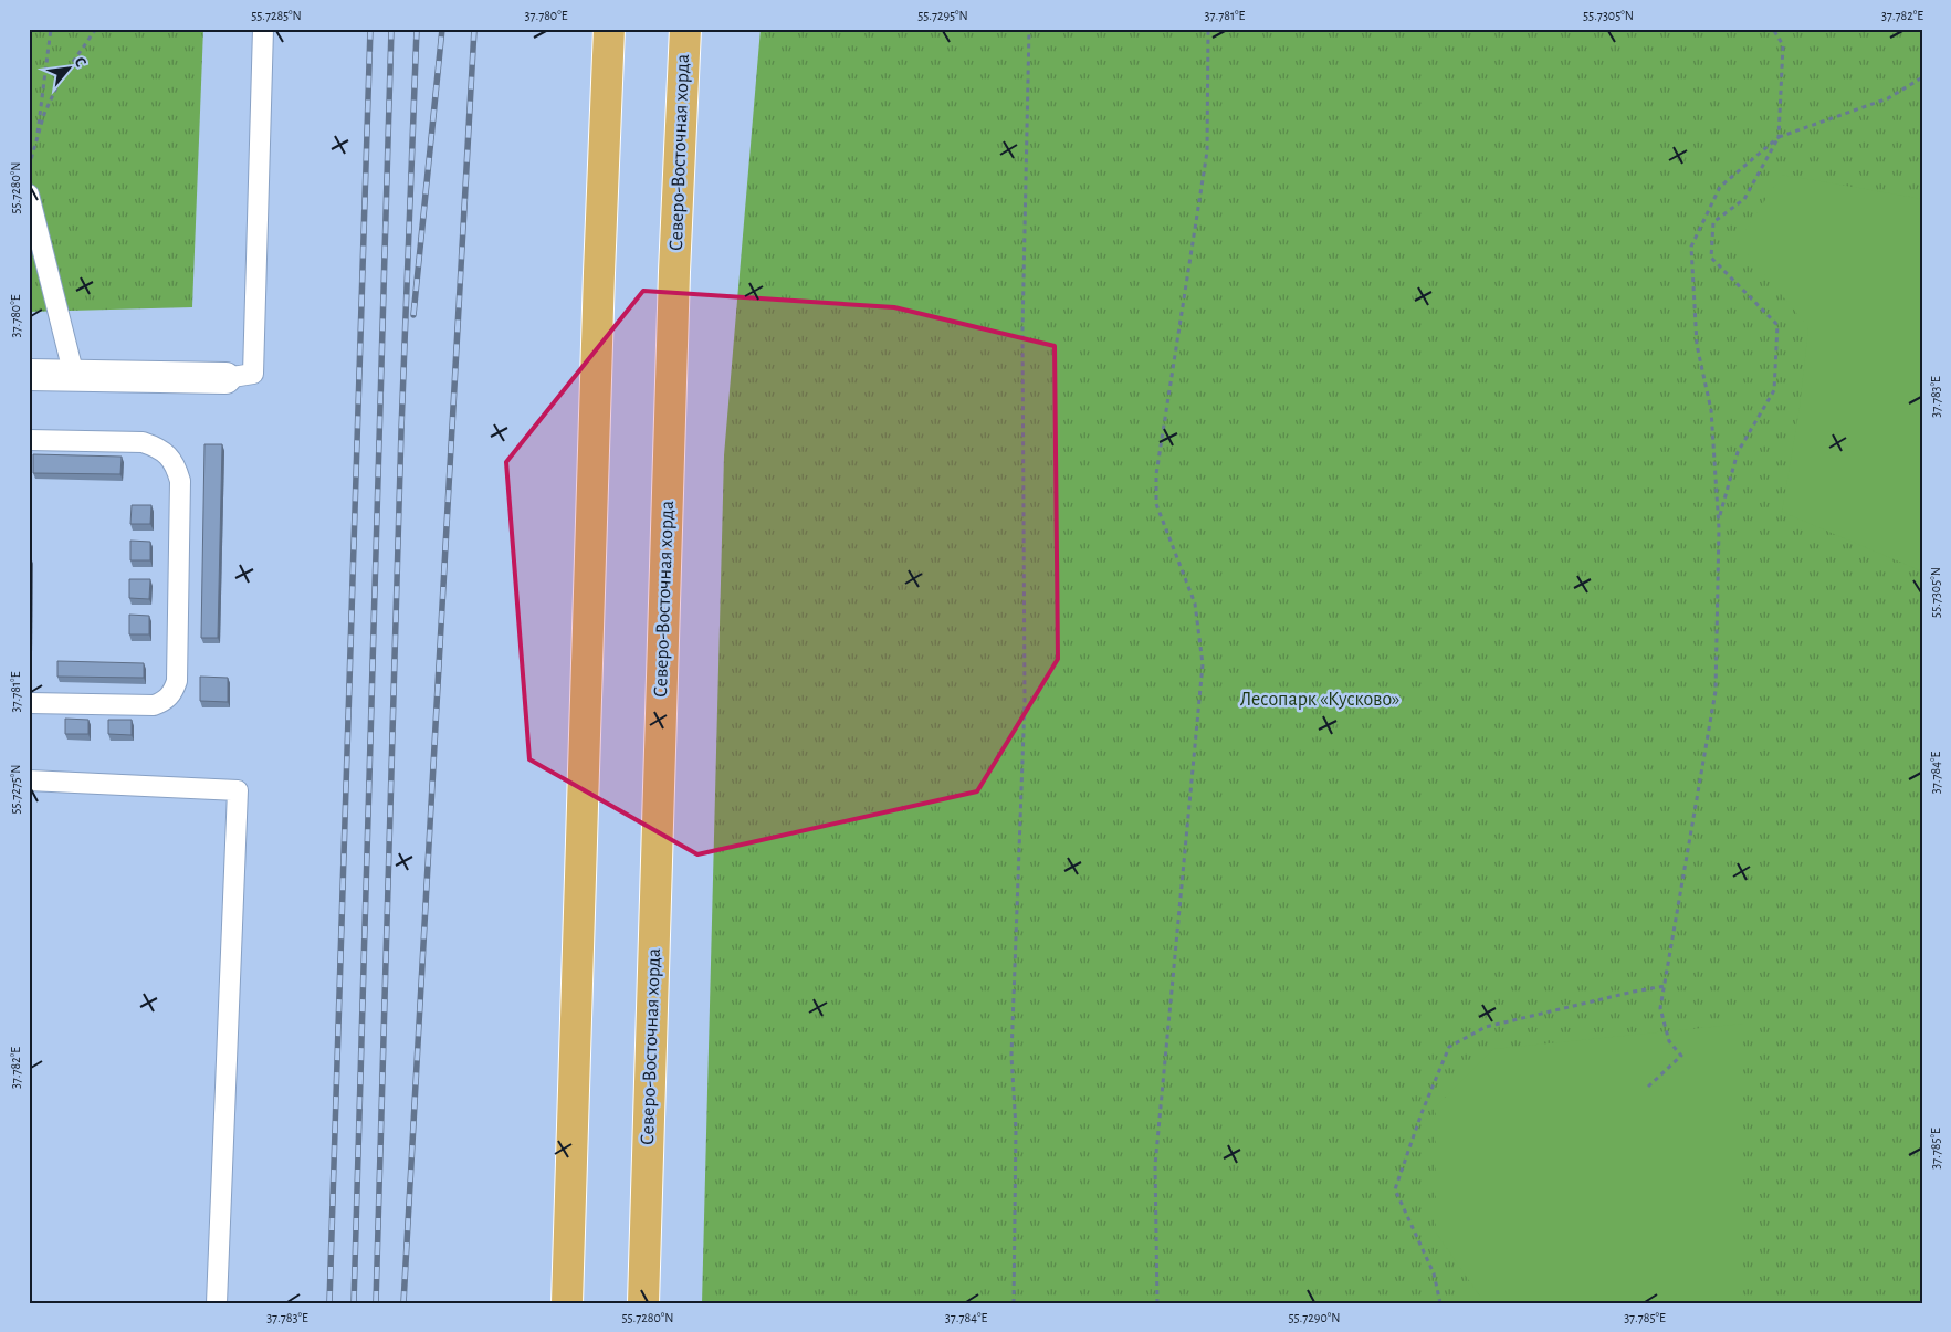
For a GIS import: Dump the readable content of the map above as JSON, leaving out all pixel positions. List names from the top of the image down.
{
  "streets": {
    "main road": ["Северо-Восточная хорда"]
  },
  "parks": ["Лесопарк «Кусково»"],
  "north": "top right",
  "coordinates": [
    "55.7285°N",
    "37.780°E",
    "55.7295°N",
    "37.781°E",
    "55.7305°N",
    "37.782°E",
    "55.7280°N",
    "37.783°E",
    "37.784°E",
    "55.7275°N",
    "37.785°E",
    "55.7290°N"
  ]
}
